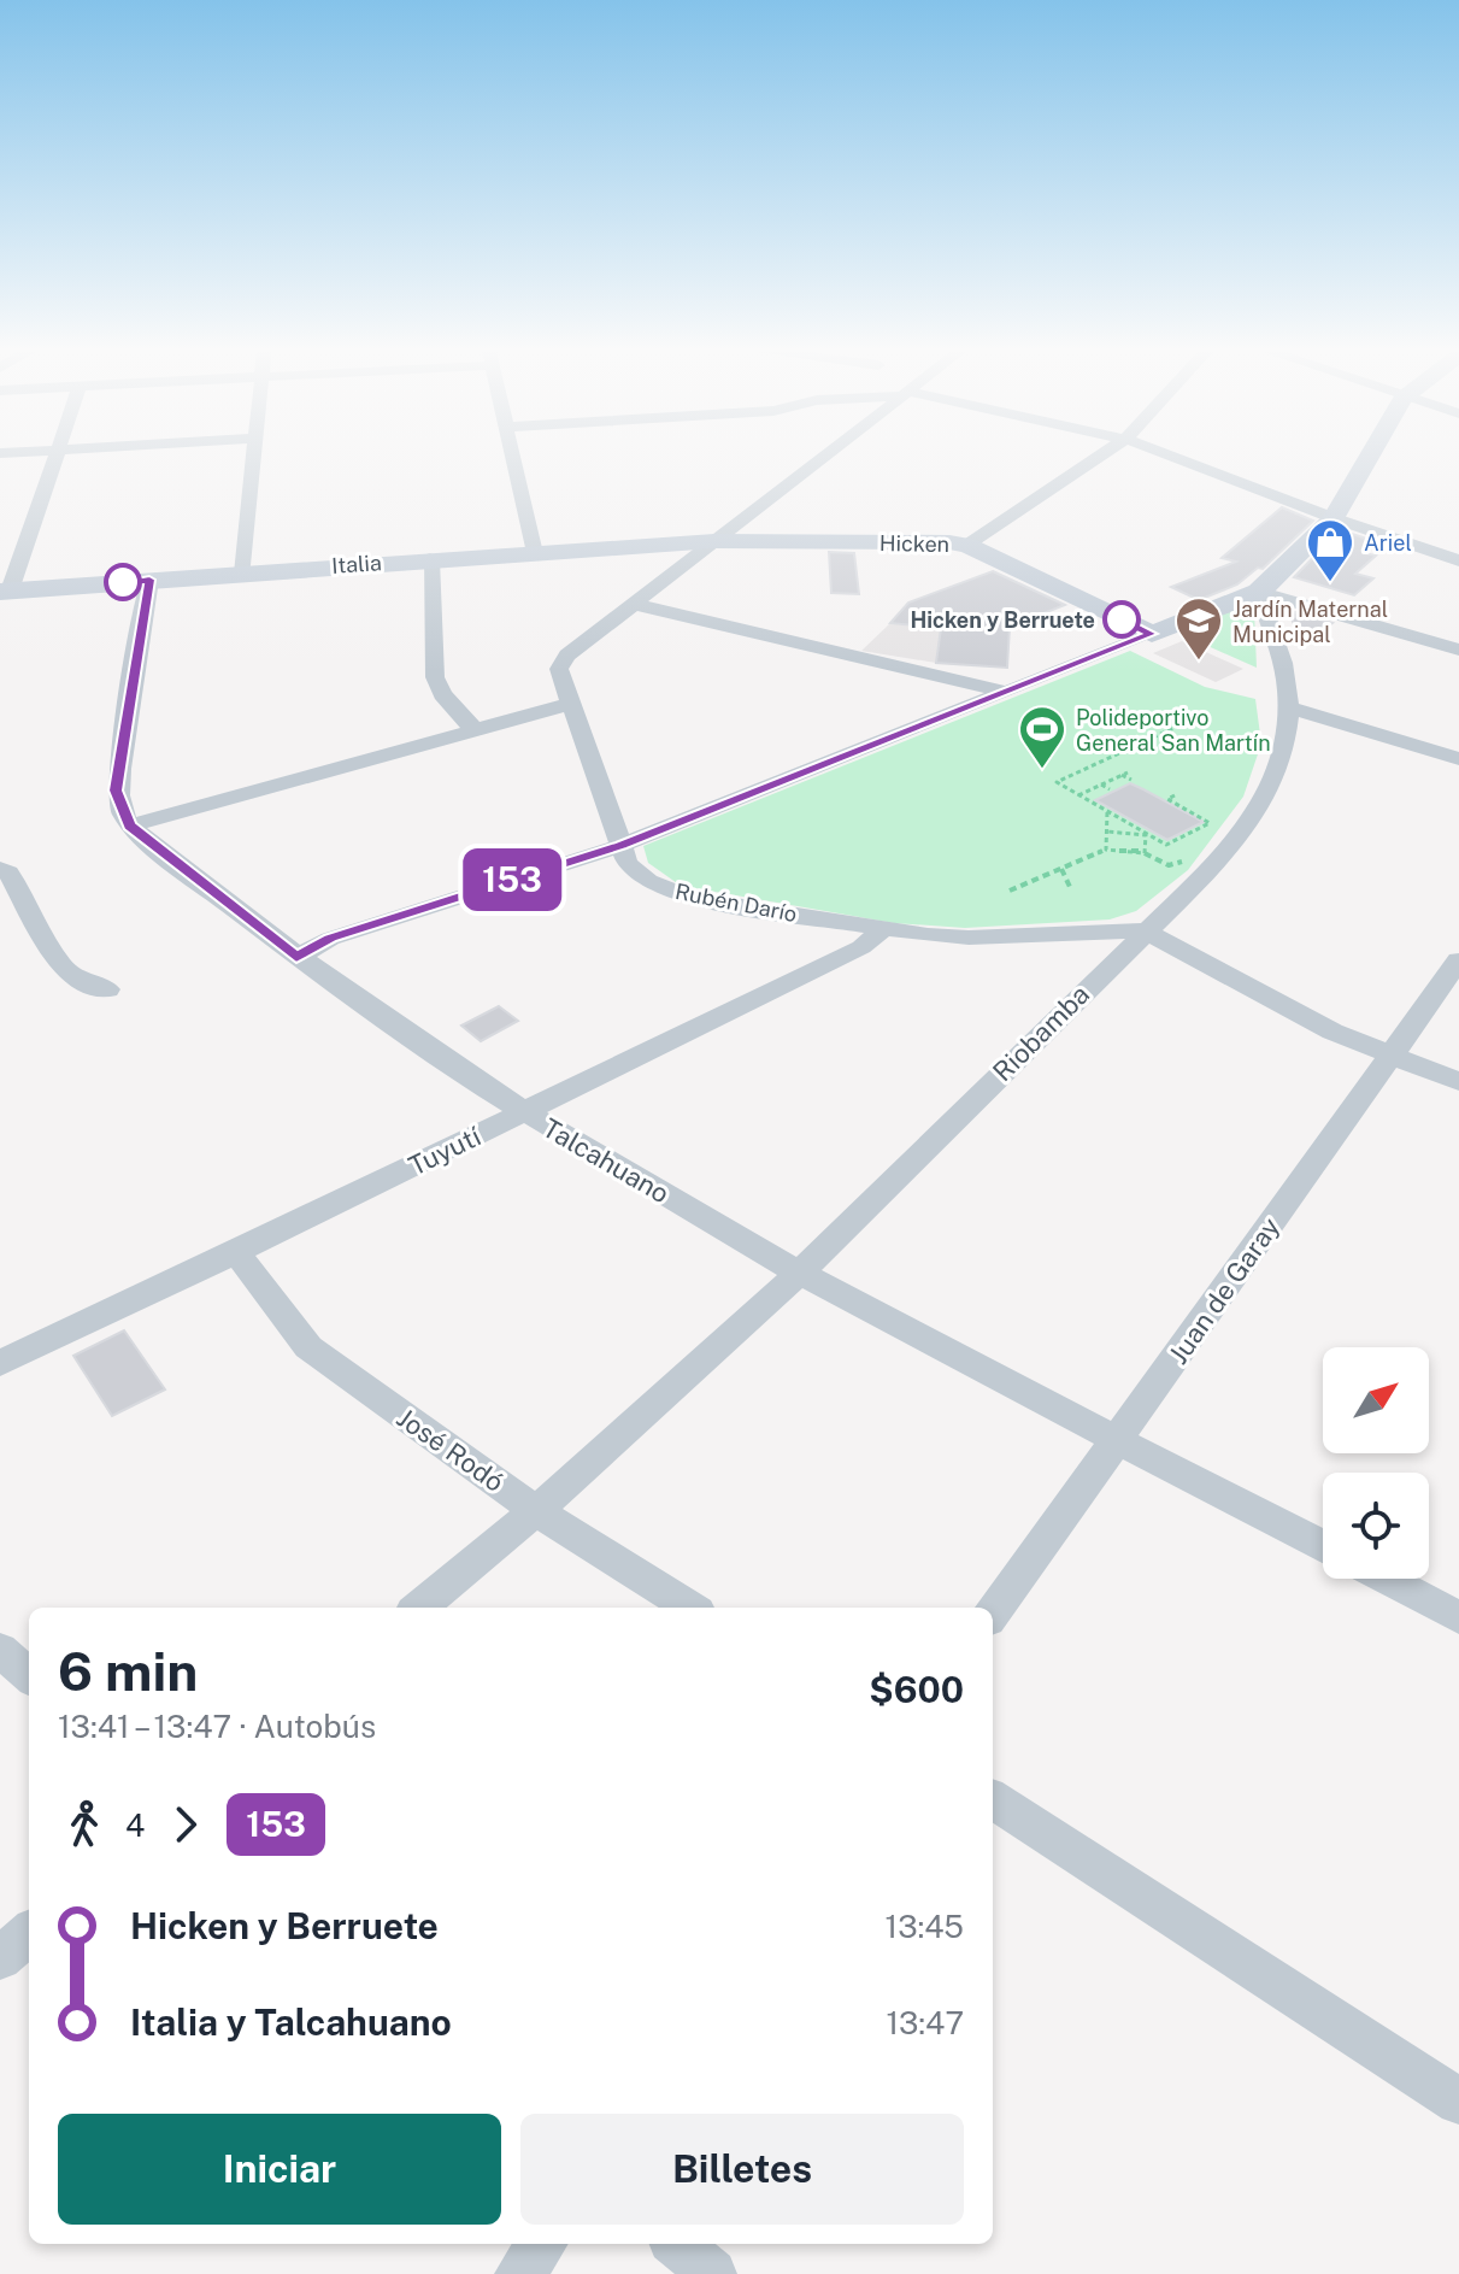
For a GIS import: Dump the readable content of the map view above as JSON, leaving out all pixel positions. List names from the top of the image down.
{
  "streets": {
    "street": [
      "Hicken",
      "Italia",
      "Rubén Darío",
      "Riobamba",
      "Tuyutí",
      "Talcahuano",
      "Juan de Garay",
      "José Rodó"
    ]
  },
  "crossings": [
    ["Hicken", "Italia"],
    ["Hicken", "Rubén Darío"],
    ["Italia", "Rubén Darío"],
    ["Rubén Darío", "Riobamba"],
    ["Rubén Darío", "Tuyutí"],
    ["Riobamba", "Talcahuano"],
    ["Riobamba", "José Rodó"],
    ["Tuyutí", "Talcahuano"],
    ["Tuyutí", "José Rodó"],
    ["Talcahuano", "Juan de Garay"]
  ],
  "places": {
    "shop": ["Ariel"],
    "other": ["Hicken y Berruete"],
    "school or university": ["Jardín Maternal Municipal"],
    "sports": ["Polideportivo General San Martín"]
  },
  "lines": ["bus line 153"],
  "north": "top right",
  "page": {
    "on_map": "153",
    "heading": ["6 min", "13:41 – 13:47 · Autobús", "$600"],
    "legs": ["4", "153"],
    "list": [
      {
        "name": "Hicken y Berruete",
        "value": "13:45"
      },
      {
        "name": "Italia y Talcahuano",
        "value": "13:47"
      }
    ],
    "buttons": ["Iniciar", "Billetes"]
  }
}
